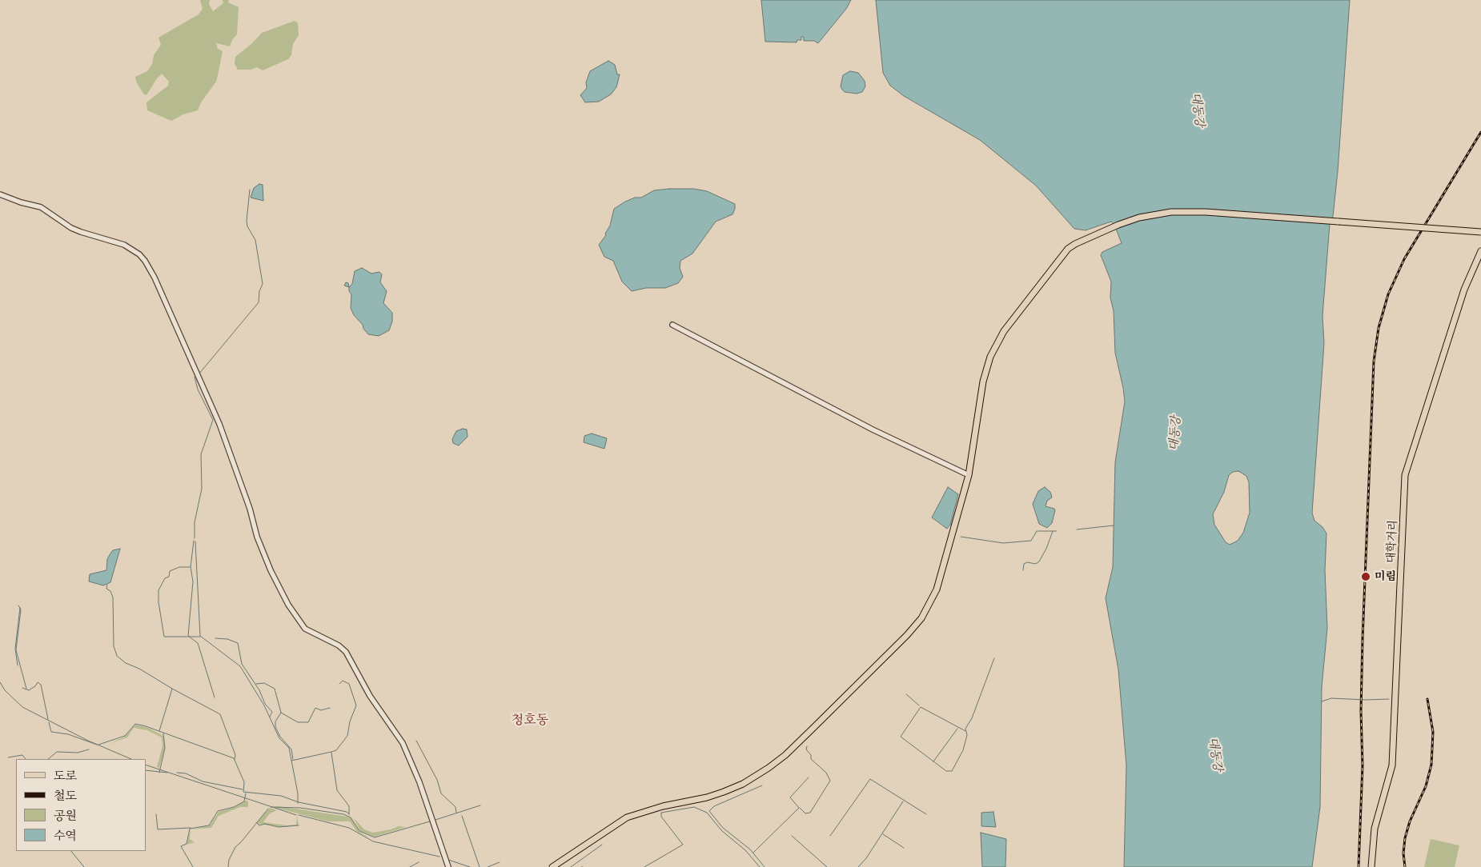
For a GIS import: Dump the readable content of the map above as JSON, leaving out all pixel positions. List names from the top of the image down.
{
  "streets": {
    "main road": ["대학거리"]
  },
  "districts": ["청호동"],
  "water": ["대동강"],
  "places": ["미림"],
  "legend": [
    "도로",
    "철도",
    "공원",
    "수역"
  ]
}
